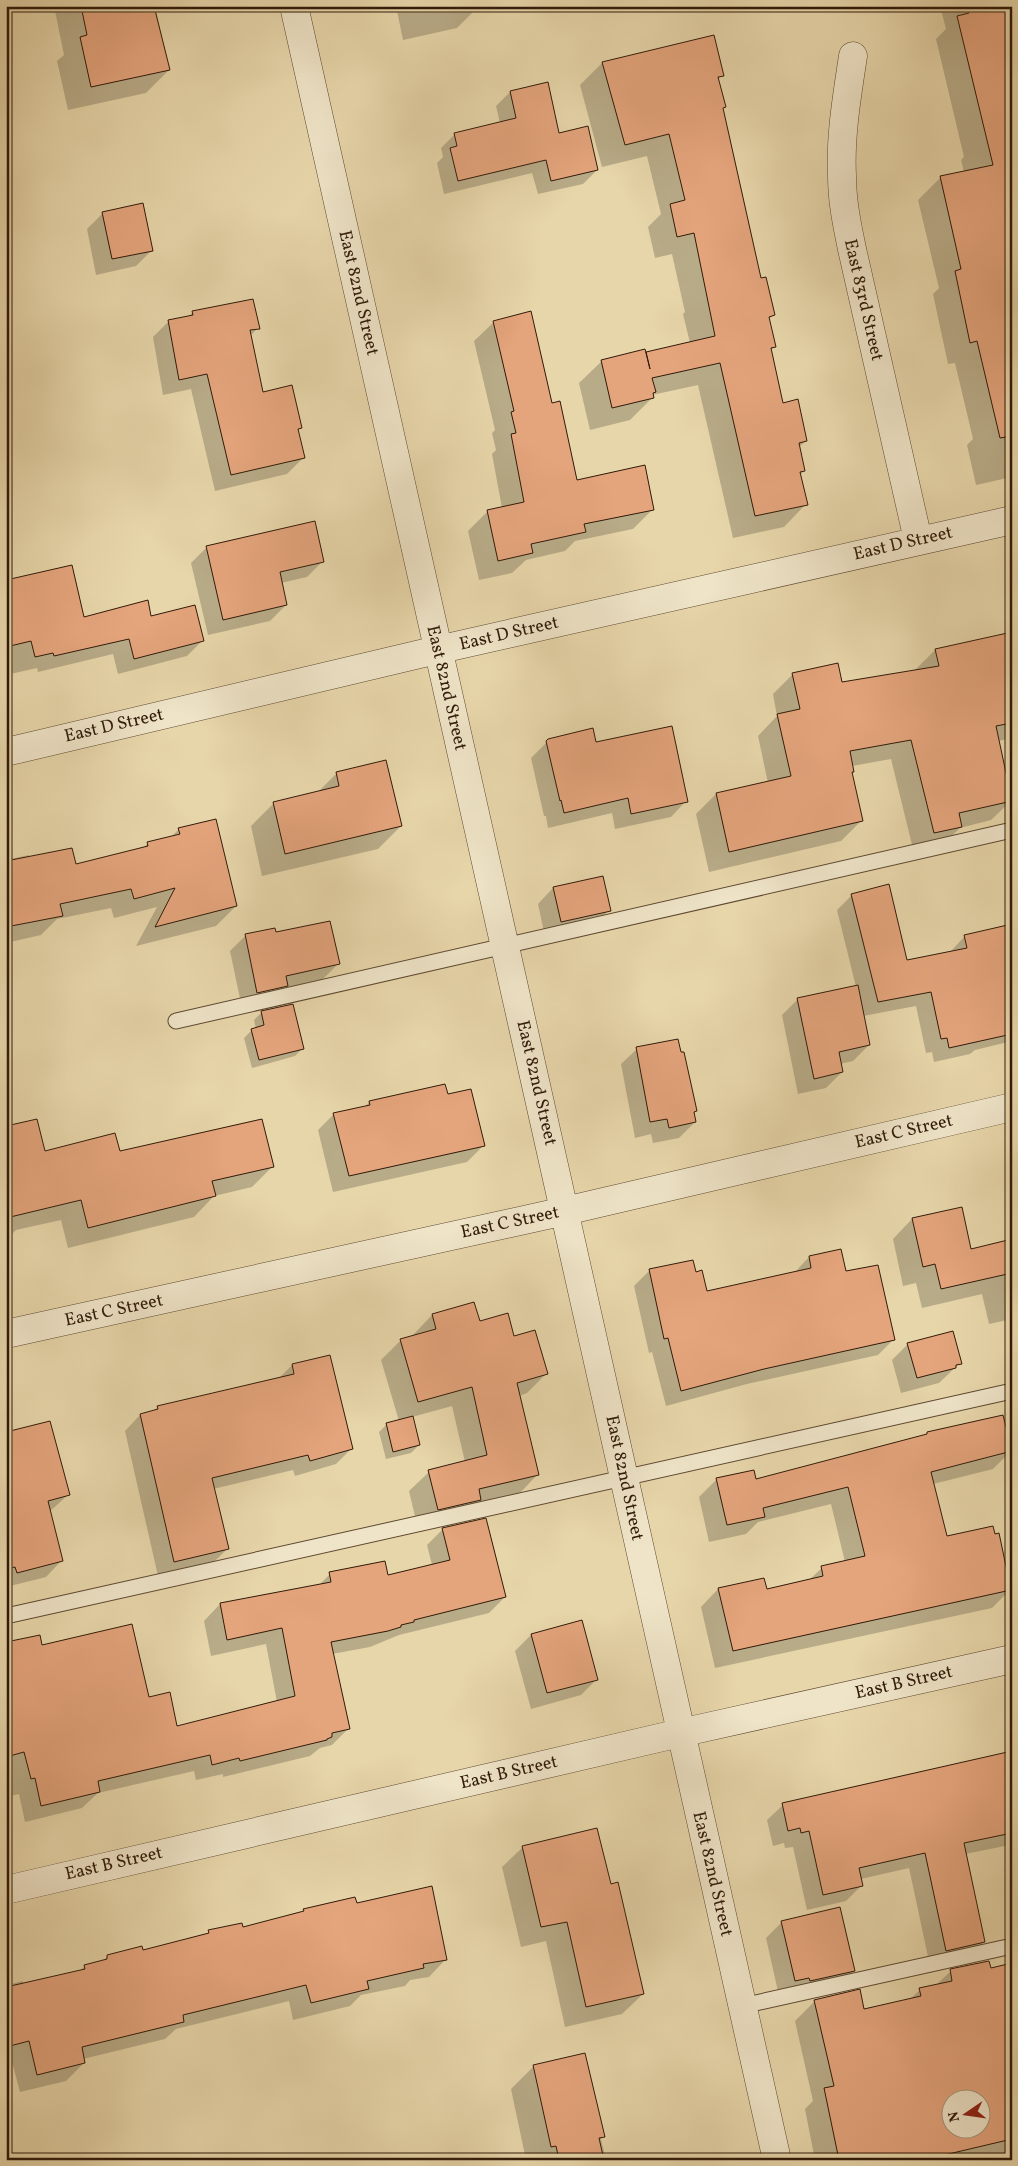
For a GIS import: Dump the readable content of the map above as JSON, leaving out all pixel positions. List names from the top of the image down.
{
  "streets": {
    "street": [
      "East 82nd Street",
      "East 83rd Street",
      "East D Street",
      "East C Street",
      "East B Street"
    ]
  },
  "crossings": [
    ["East 82nd Street", "East D Street"],
    ["East 82nd Street", "East C Street"],
    ["East 82nd Street", "East B Street"],
    ["East 83rd Street", "East D Street"]
  ],
  "north": "left"
}
